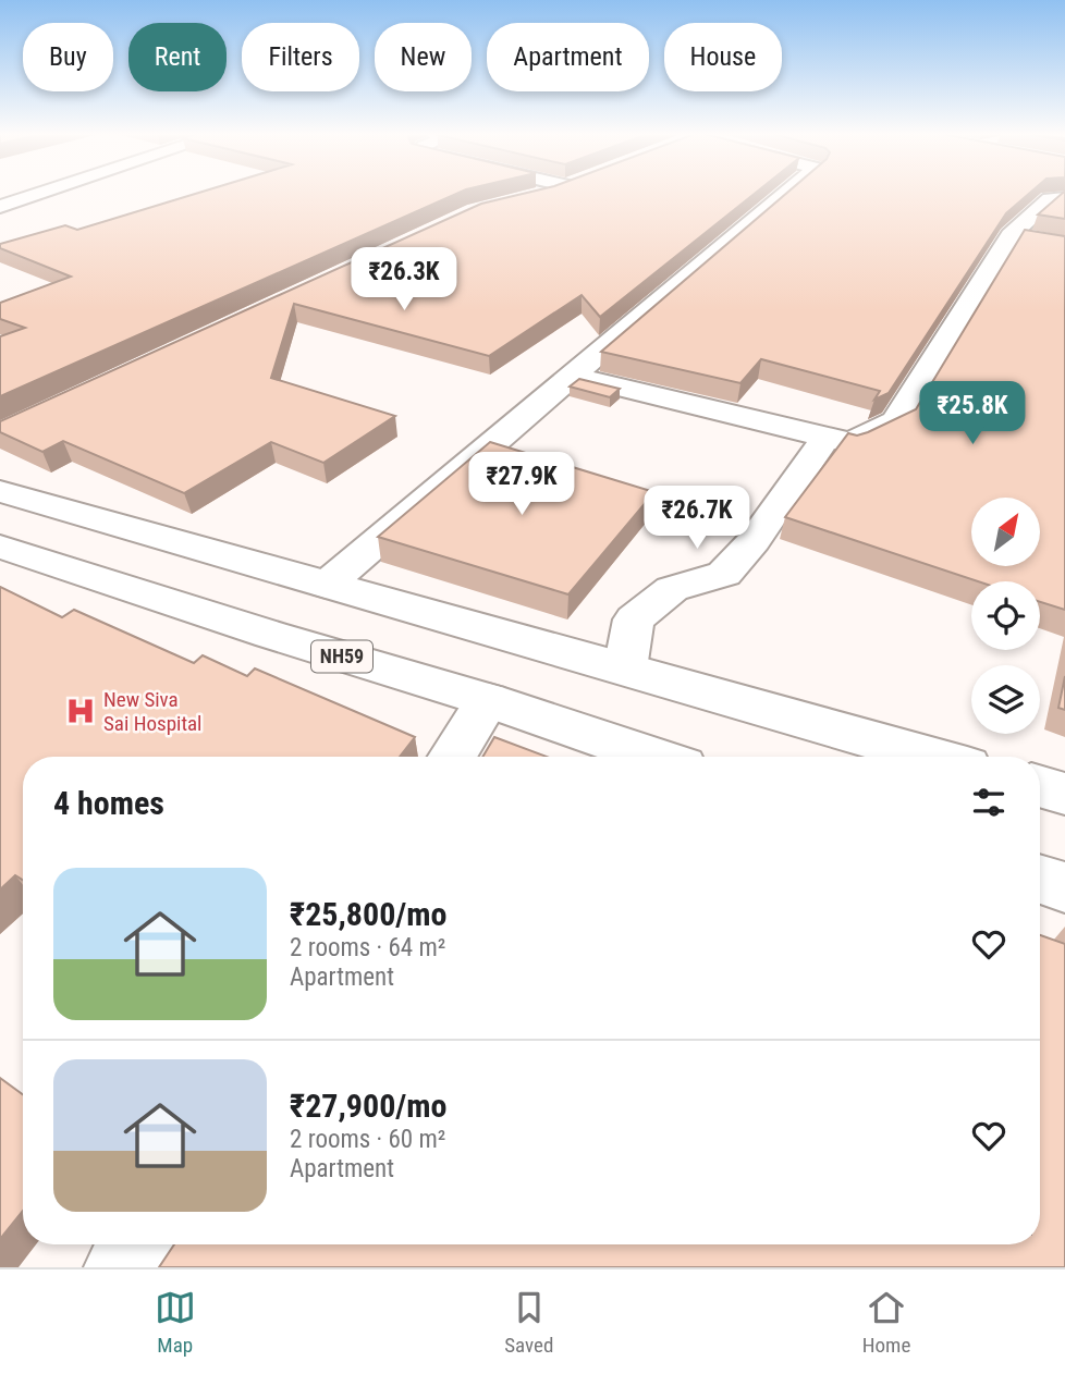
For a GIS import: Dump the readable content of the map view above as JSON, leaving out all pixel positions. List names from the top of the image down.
{
  "streets": {
    "main road": ["NH59"]
  },
  "places": {
    "hospital": ["New Siva Sai Hospital"]
  },
  "north": "top right",
  "page": {
    "chip": [
      "Buy",
      "Rent",
      "Filters",
      "New",
      "Apartment",
      "House"
    ],
    "price": [
      "₹26.3K",
      "₹25.8K",
      "₹27.9K",
      "₹26.7K"
    ],
    "heading": "4 homes",
    "list": [
      {
        "name": "₹25,800/mo",
        "note": "2 rooms · 64 m² · Apartment"
      },
      {
        "name": "₹27,900/mo",
        "note": "2 rooms · 60 m² · Apartment"
      }
    ],
    "tabs": ["Map", "Saved", "Home"]
  }
}
